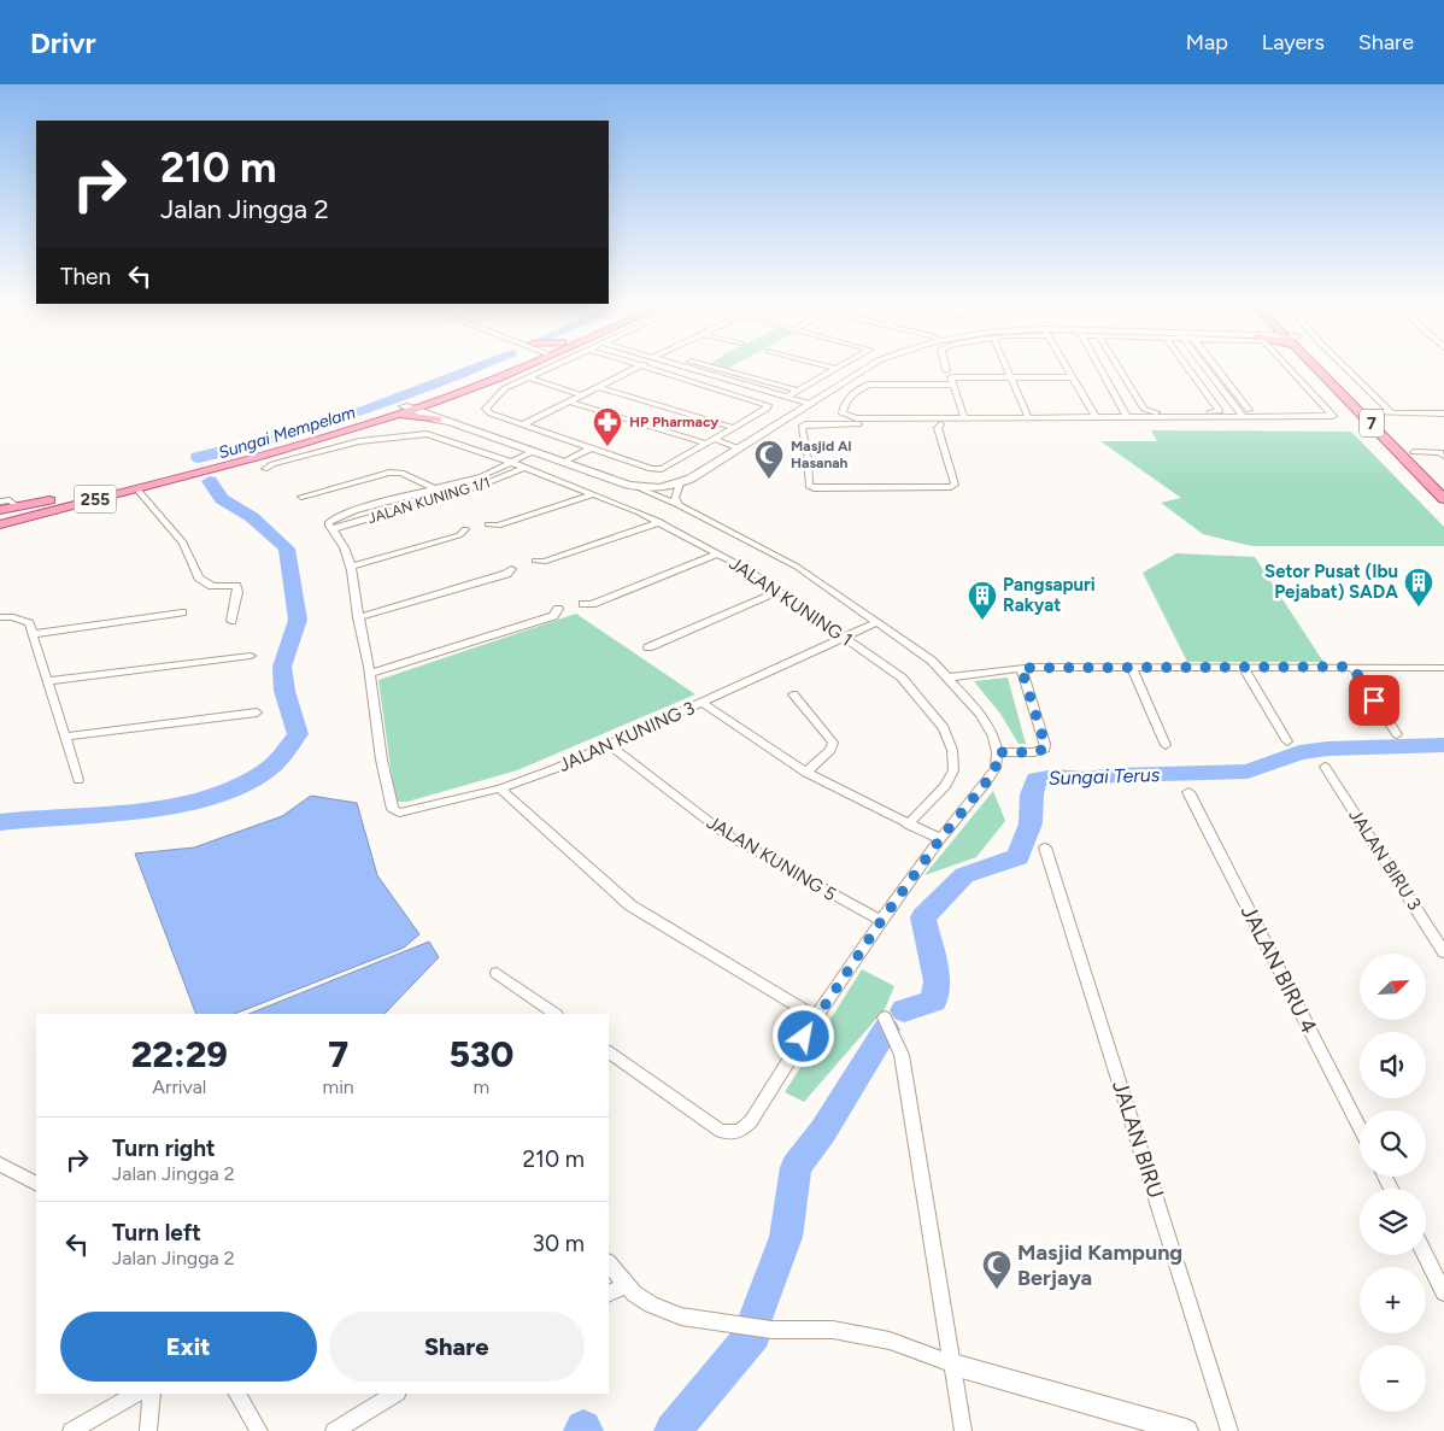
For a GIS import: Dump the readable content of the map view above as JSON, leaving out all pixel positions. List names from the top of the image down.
{
  "streets": {
    "main road": ["7", "255"],
    "street": [
      "JALAN KUNING 1/1",
      "JALAN KUNING 1",
      "JALAN KUNING 3",
      "JALAN KUNING 5",
      "JALAN BIRU 3",
      "JALAN BIRU 4",
      "JALAN BIRU"
    ]
  },
  "crossings": [
    ["JALAN KUNING 1/1", "JALAN KUNING 1"],
    ["JALAN KUNING 1", "JALAN KUNING 3"],
    ["JALAN KUNING 3", "JALAN KUNING 5"]
  ],
  "water": ["Sungai Mempelam", "Sungai Terus"],
  "places": {
    "pharmacy": ["HP Pharmacy"],
    "mosque": ["Masjid Al Hasanah", "Masjid Kampung Berjaya"],
    "building": ["Setor Pusat (Ibu Pejabat) SADA", "Pangsapuri Rakyat"]
  },
  "north": "top right",
  "page": {
    "header": "Drivr",
    "nav": ["Map", "Layers", "Share"],
    "turn": ["210 m", "Jalan Jingga 2"],
    "then": "Then",
    "map_buttons": ["+", "−"],
    "eta": [
      "22:29",
      "Arrival",
      "7",
      "min",
      "530",
      "m"
    ],
    "list": [
      {
        "name": "Turn right",
        "note": "Jalan Jingga 2",
        "value": "210 m"
      },
      {
        "name": "Turn left",
        "note": "Jalan Jingga 2",
        "value": "30 m"
      }
    ],
    "buttons": ["Exit", "Share"]
  }
}
